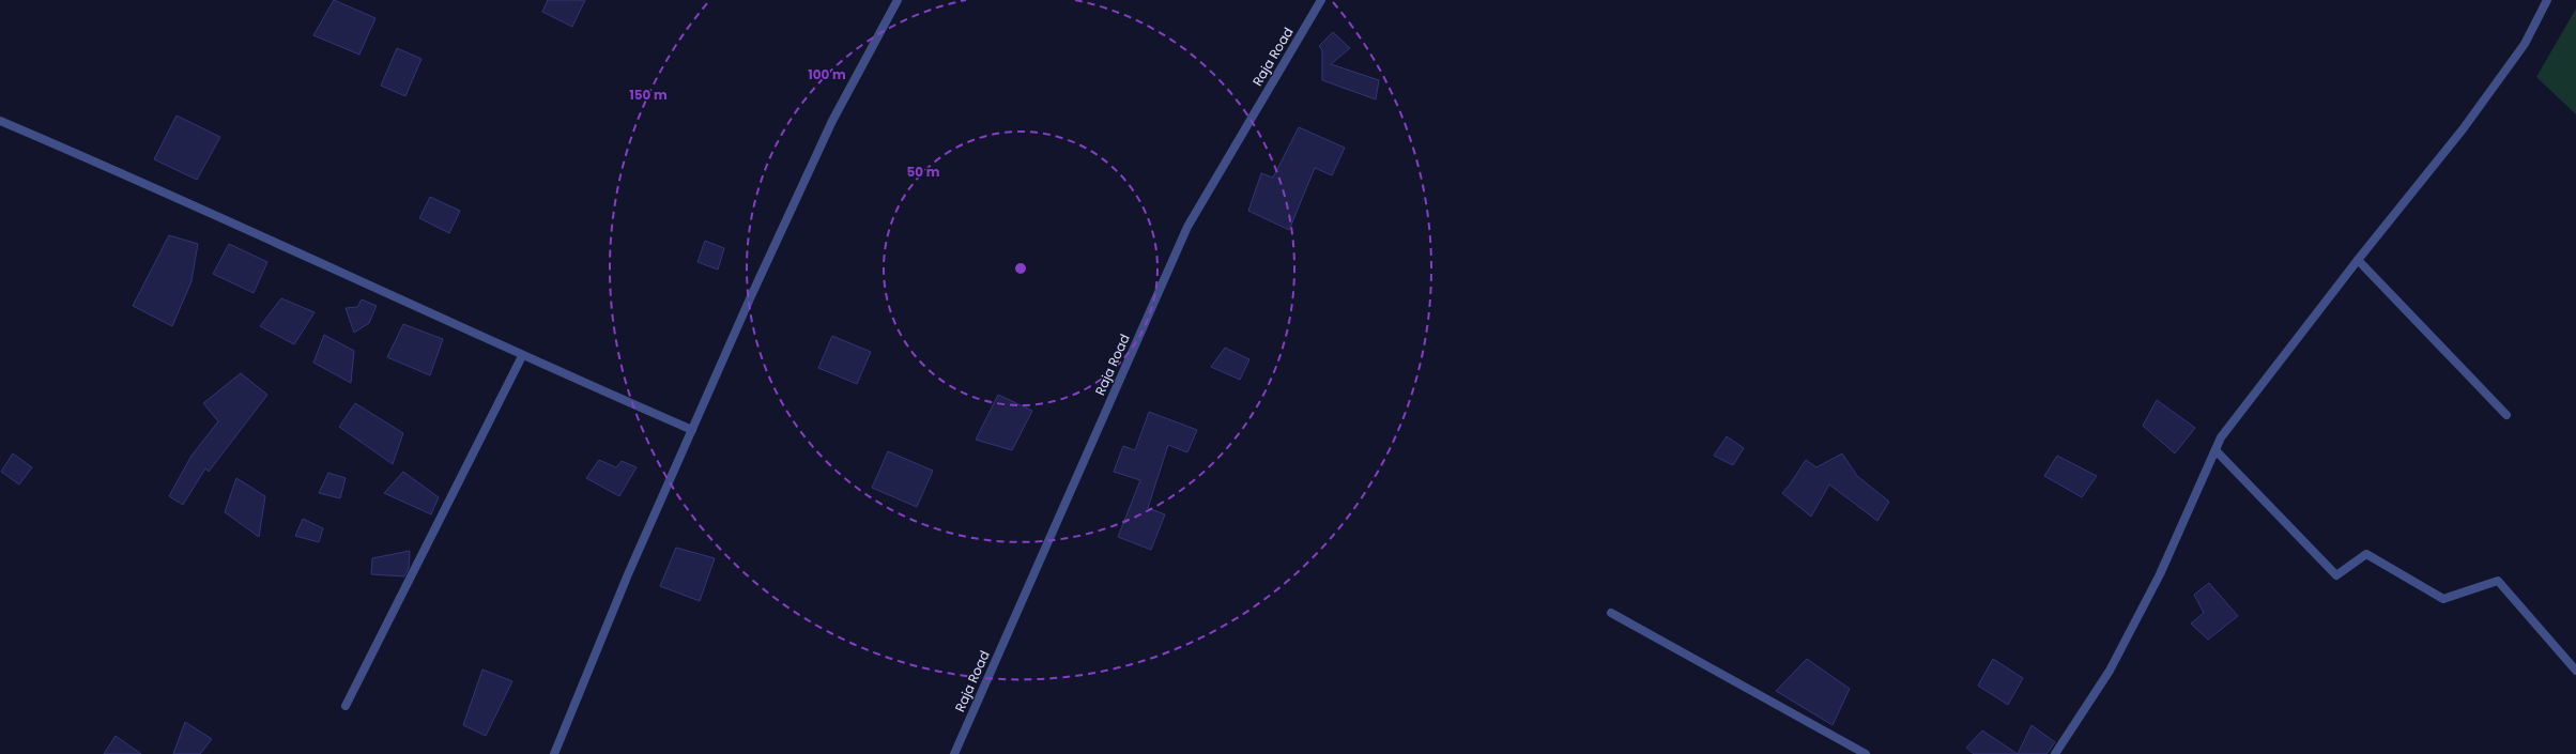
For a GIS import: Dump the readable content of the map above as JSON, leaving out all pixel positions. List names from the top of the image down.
{
  "streets": {
    "street": ["Raja Road"]
  },
  "rings": ["100 m", "150 m", "50 m"]
}
